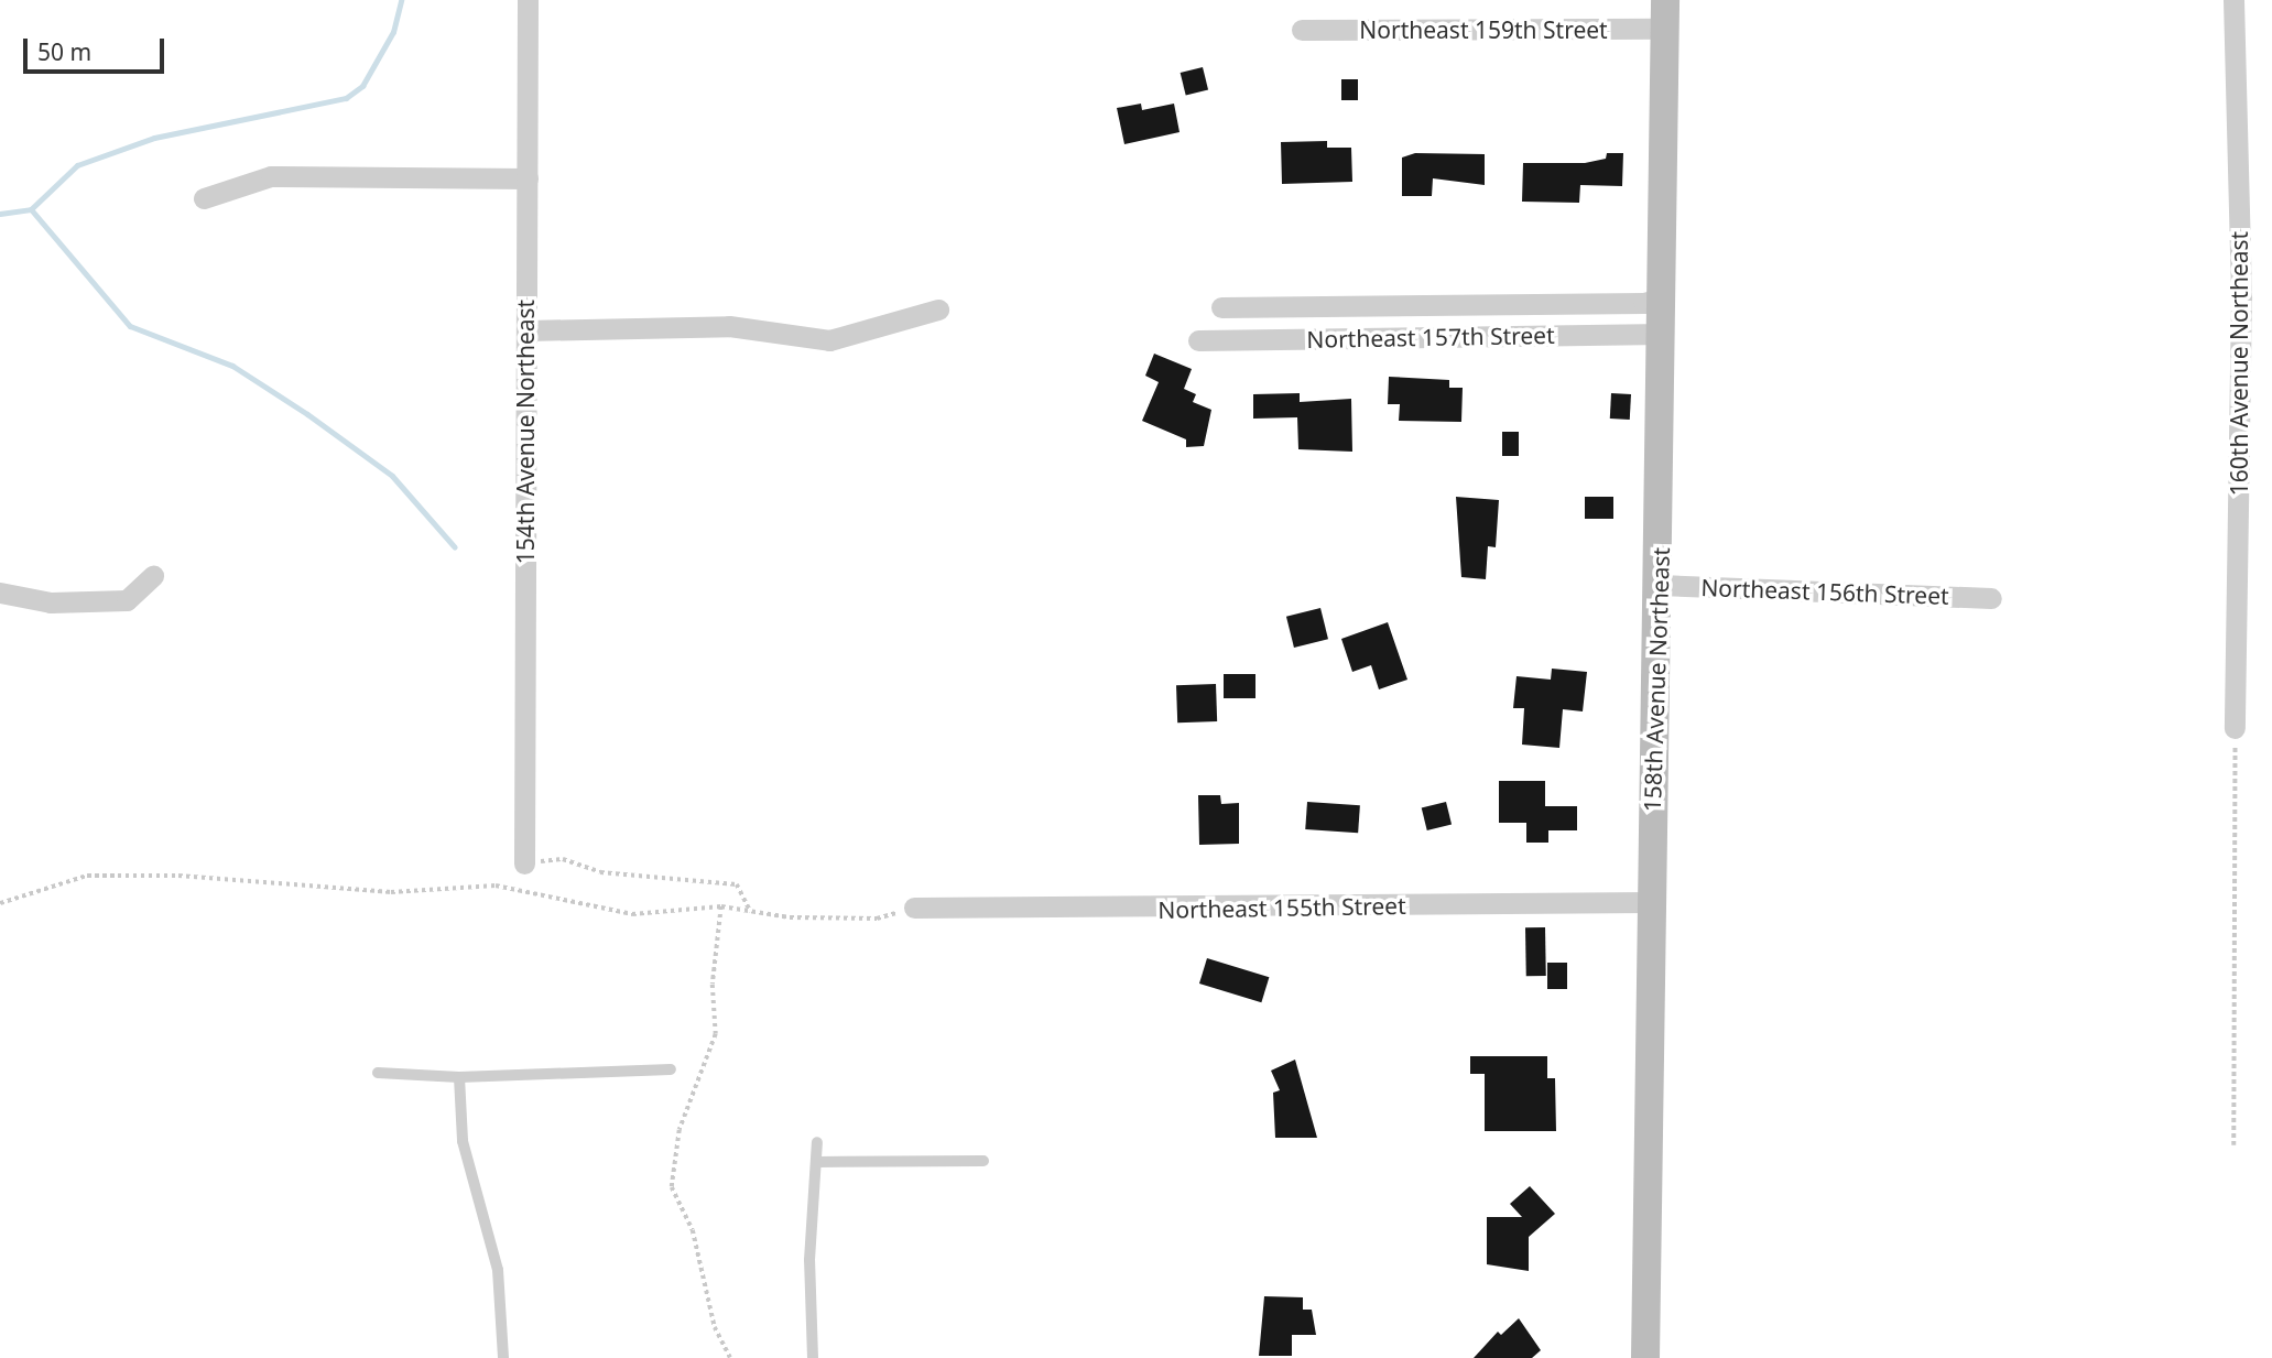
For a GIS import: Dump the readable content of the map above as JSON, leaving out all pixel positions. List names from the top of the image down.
{
  "streets": {
    "street": [
      "Northeast 159th Street",
      "Northeast 157th Street",
      "160th Avenue Northeast",
      "154th Avenue Northeast",
      "Northeast 156th Street",
      "158th Avenue Northeast",
      "Northeast 155th Street"
    ]
  },
  "crossings": [
    ["Northeast 159th Street", "158th Avenue Northeast"],
    ["Northeast 157th Street", "158th Avenue Northeast"],
    ["Northeast 156th Street", "158th Avenue Northeast"],
    ["158th Avenue Northeast", "Northeast 155th Street"]
  ],
  "scale_bar": "50 m"
}
